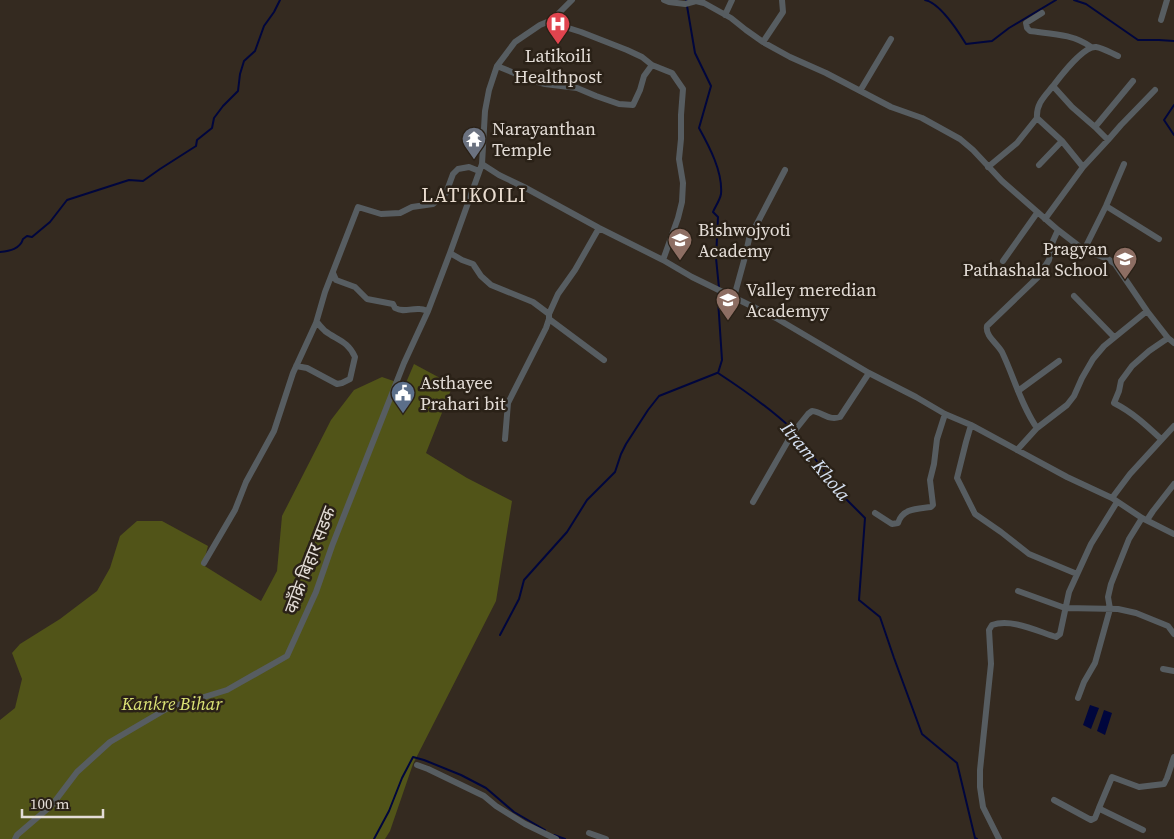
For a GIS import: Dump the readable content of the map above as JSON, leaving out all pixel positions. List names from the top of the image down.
{
  "streets": {
    "street": ["काँक्रे बिहार सडक"]
  },
  "districts": ["LATIKOILI"],
  "water": ["Itram Khola"],
  "parks": ["Kankre Bihar"],
  "places": {
    "hospital": ["Latikoili Healthpost"],
    "temple": ["Narayanthan Temple"],
    "school or university": ["Bishwojyoti Academy", "Pragyan Pathashala School", "Valley meredian Academyy"],
    "public building": ["Asthayee Prahari bit"]
  },
  "scale_bar": "100 m"
}
